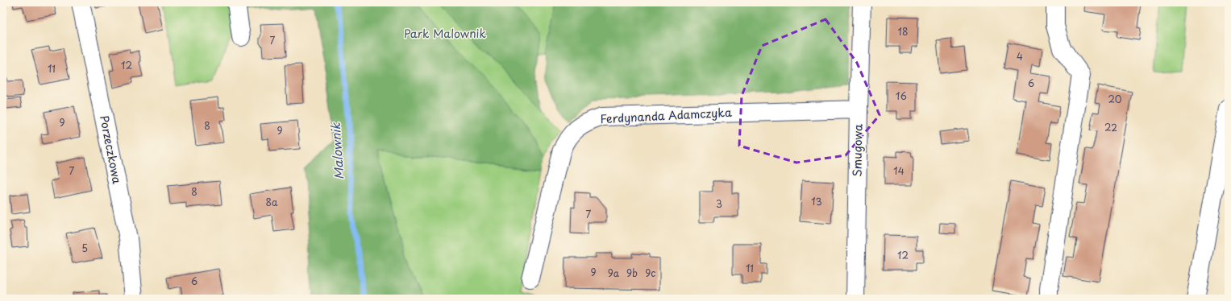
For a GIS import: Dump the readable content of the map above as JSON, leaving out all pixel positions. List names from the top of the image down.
{
  "streets": {
    "street": ["Ferdynanda Adamczyka", "Porzeczkowa", "Smugowa"]
  },
  "crossings": [
    ["Ferdynanda Adamczyka", "Smugowa"]
  ],
  "water": ["Malownik"],
  "parks": ["Park Malownik"],
  "house_numbers": [
    "18",
    "7",
    "4",
    "12",
    "11",
    "6",
    "16",
    "20",
    "9",
    "8",
    "22",
    "9",
    "7",
    "14",
    "8",
    "13",
    "8a",
    "3",
    "7",
    "5",
    "12",
    "11",
    "9",
    "9a",
    "9b",
    "9c",
    "6"
  ]
}
